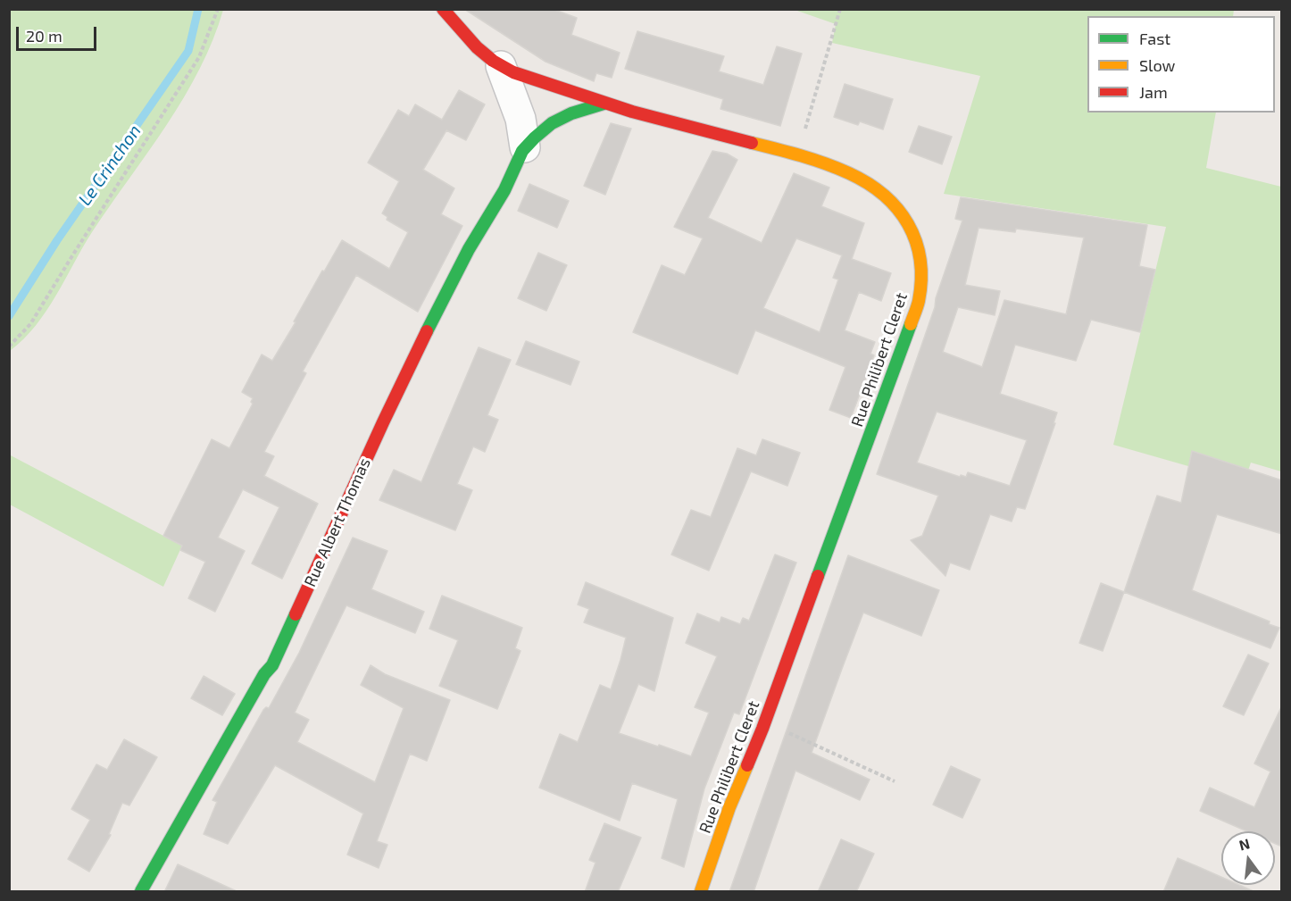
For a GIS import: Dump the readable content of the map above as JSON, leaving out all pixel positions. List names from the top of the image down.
{
  "streets": {
    "street": ["Rue Philibert Cleret", "Rue Albert Thomas"]
  },
  "crossings": [
    ["Rue Philibert Cleret", "Rue Albert Thomas"]
  ],
  "water": ["Le Crinchon"],
  "legend": ["Fast", "Slow", "Jam"],
  "scale_bar": "20 m",
  "north": "top"
}
